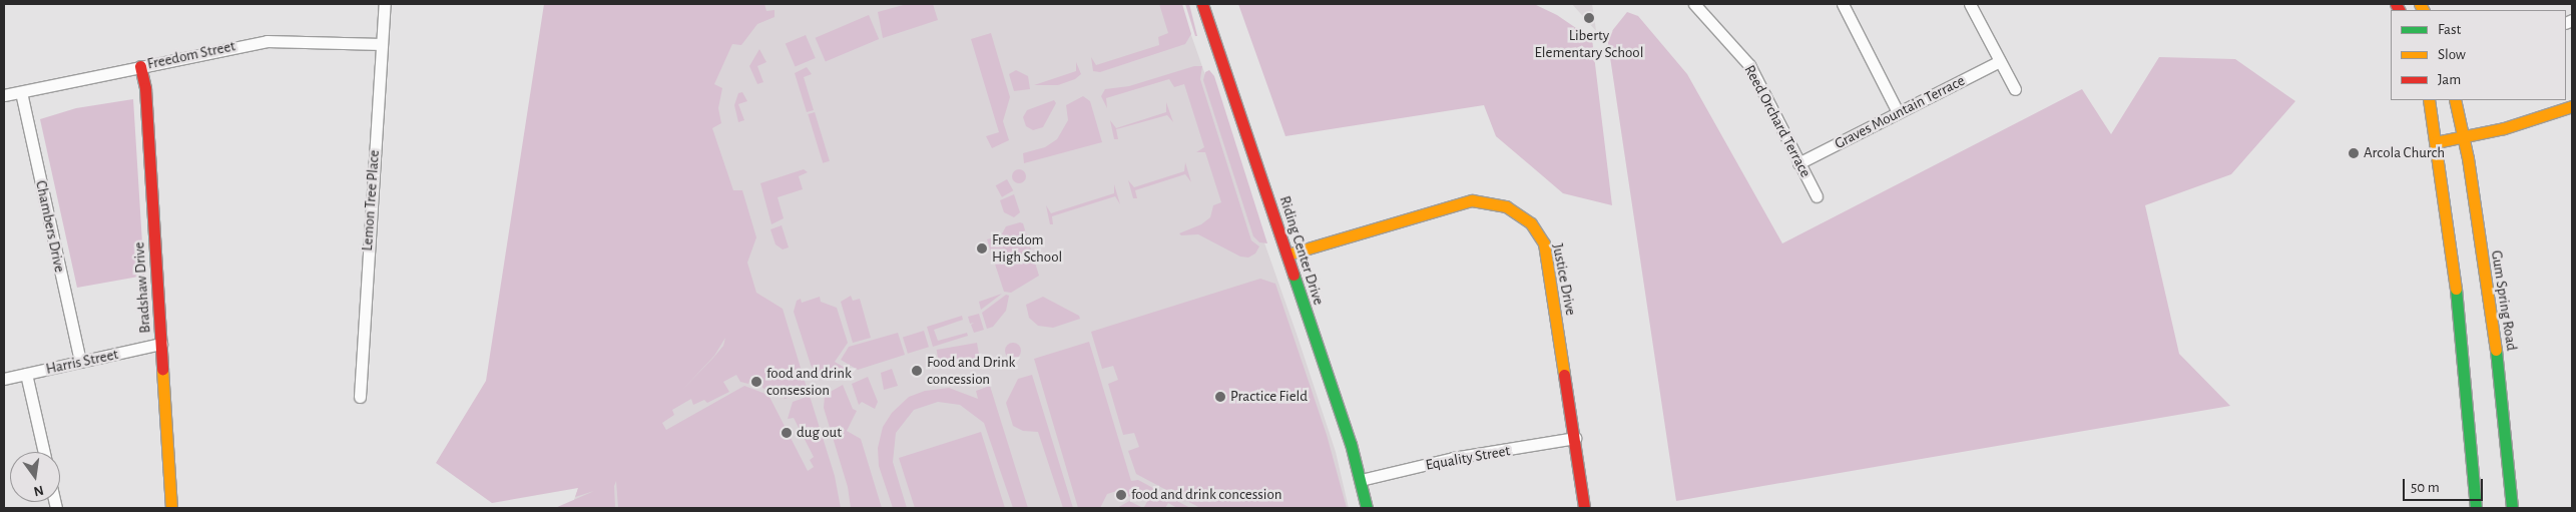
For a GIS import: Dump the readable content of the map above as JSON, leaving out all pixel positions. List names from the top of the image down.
{
  "streets": {
    "street": [
      "Freedom Street",
      "Graves Mountain Terrace",
      "Reed Orchard Terrace",
      "Lemon Tree Place",
      "Chambers Drive",
      "Riding Center Drive",
      "Justice Drive",
      "Bradshaw Drive",
      "Gum Spring Road",
      "Harris Street",
      "Equality Street"
    ]
  },
  "crossings": [
    ["Freedom Street", "Lemon Tree Place"],
    ["Freedom Street", "Chambers Drive"],
    ["Freedom Street", "Bradshaw Drive"],
    ["Graves Mountain Terrace", "Reed Orchard Terrace"],
    ["Chambers Drive", "Harris Street"],
    ["Riding Center Drive", "Justice Drive"],
    ["Riding Center Drive", "Equality Street"],
    ["Justice Drive", "Equality Street"],
    ["Bradshaw Drive", "Harris Street"]
  ],
  "places": [
    "Liberty Elementary School",
    "Arcola Church",
    "Freedom High School",
    "Food and Drink concession",
    "food and drink consession",
    "Practice Field",
    "dug out",
    "food and drink concession"
  ],
  "legend": ["Fast", "Slow", "Jam"],
  "scale_bar": "50 m",
  "north": "bottom"
}
